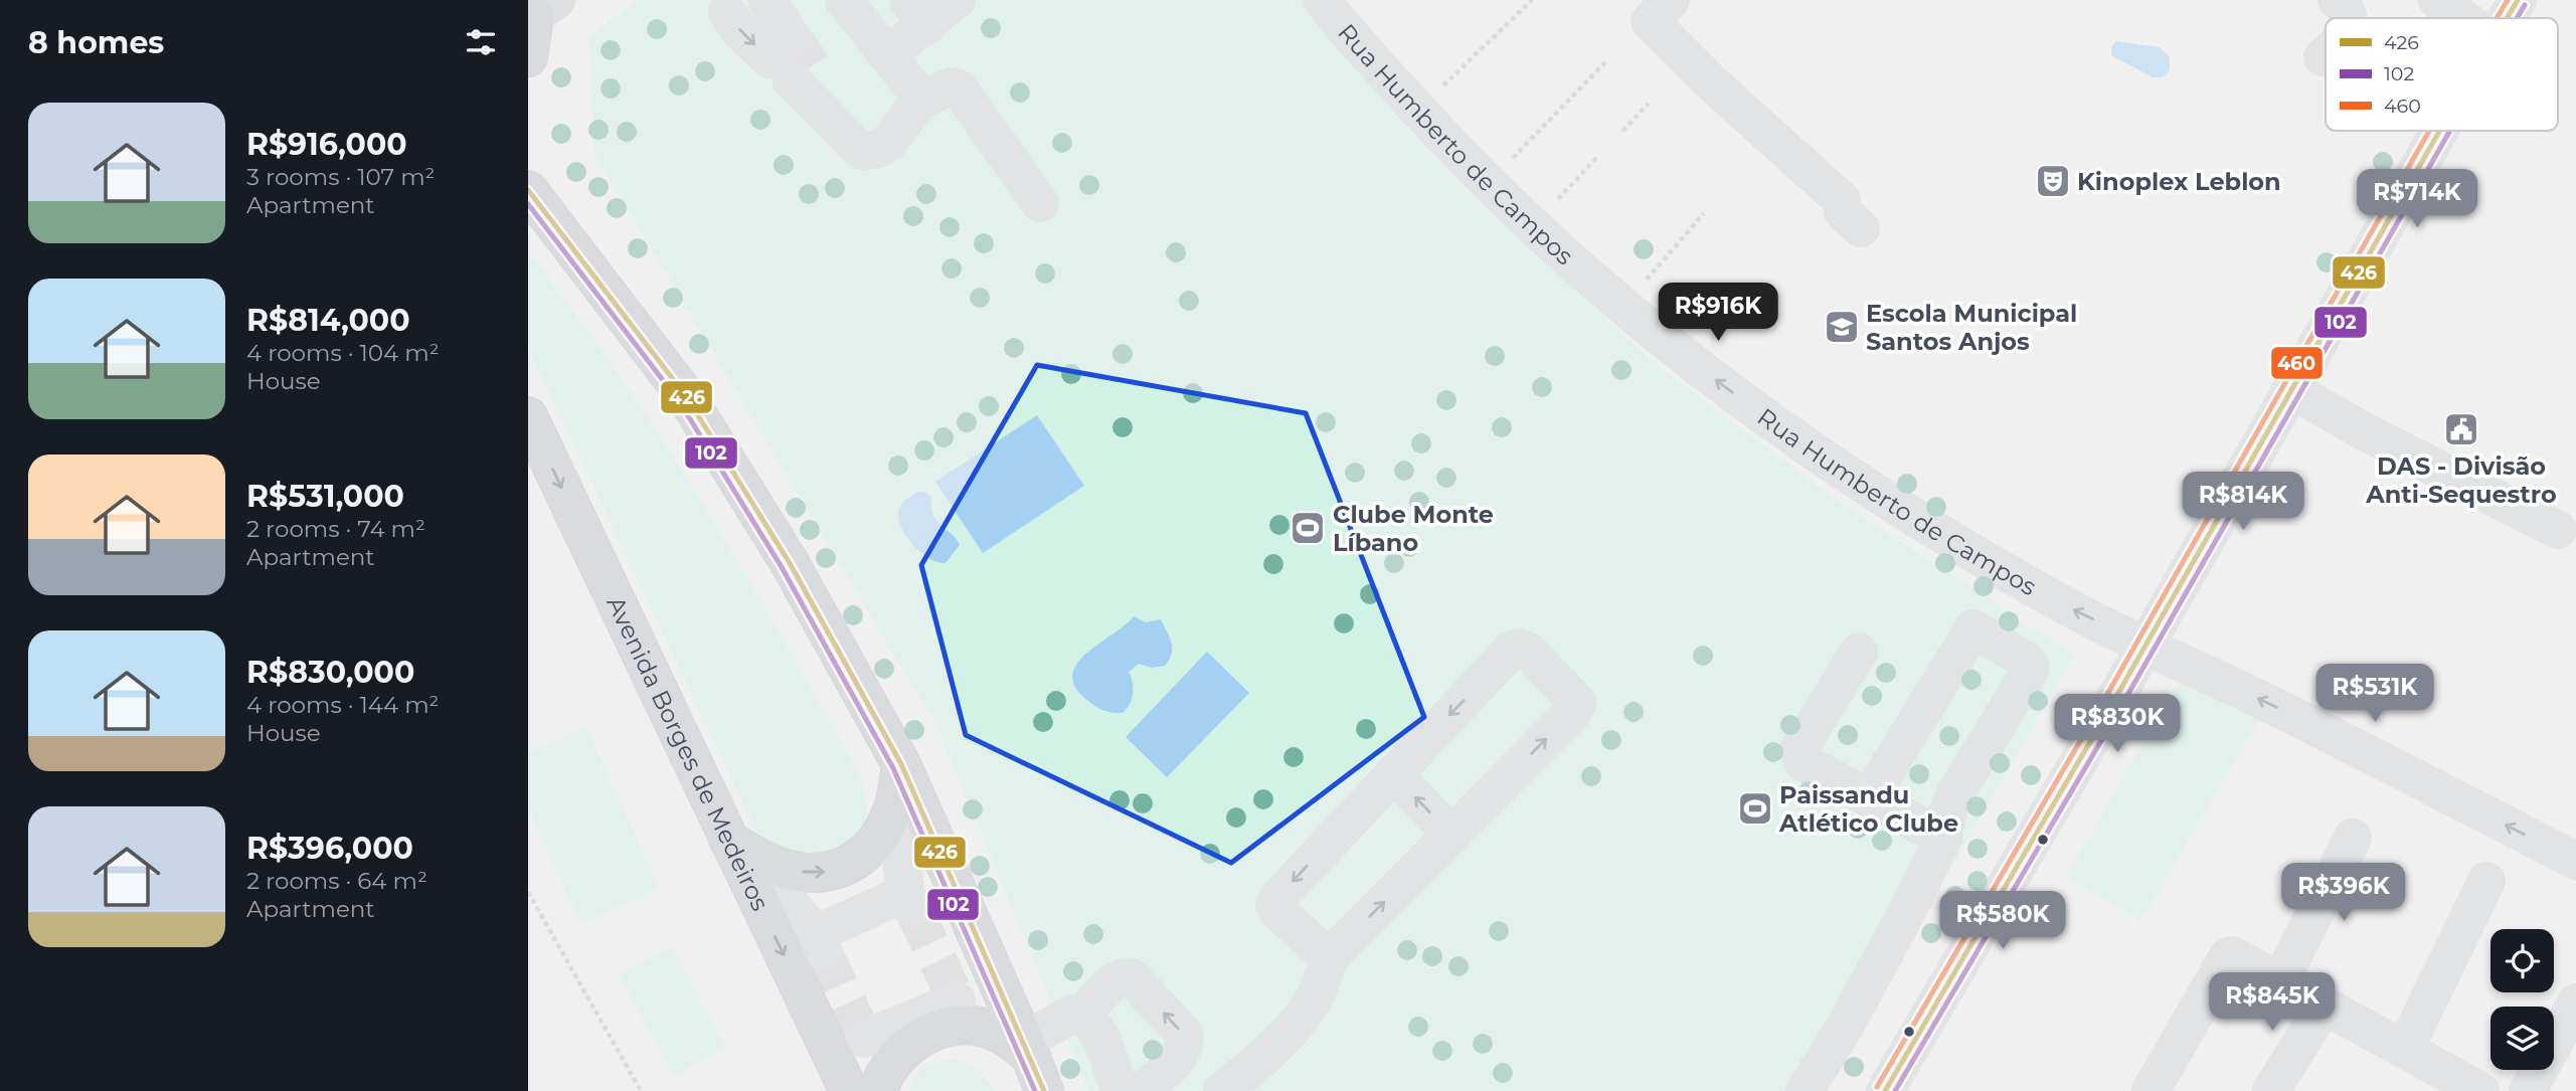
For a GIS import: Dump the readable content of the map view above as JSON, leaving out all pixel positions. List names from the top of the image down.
{
  "streets": {
    "highway": ["Avenida Borges de Medeiros"],
    "street": ["Rua Humberto de Campos"]
  },
  "places": {
    "theatre": ["Kinoplex Leblon"],
    "school or university": ["Escola Municipal Santos Anjos"],
    "public building": ["DAS - Divisão Anti-Sequestro"],
    "sports": ["Clube Monte Líbano", "Paissandu Atlético Clube"]
  },
  "lines": ["transit line 426", "transit line 460", "transit line 102"],
  "legend": ["426", "102", "460"],
  "page": {
    "heading": "8 homes",
    "list": [
      {
        "name": "R$916,000",
        "note": "3 rooms · 107 m² · Apartment"
      },
      {
        "name": "R$814,000",
        "note": "4 rooms · 104 m² · House"
      },
      {
        "name": "R$531,000",
        "note": "2 rooms · 74 m² · Apartment"
      },
      {
        "name": "R$830,000",
        "note": "4 rooms · 144 m² · House"
      },
      {
        "name": "R$396,000",
        "note": "2 rooms · 64 m² · Apartment"
      }
    ],
    "price": [
      "R$714K",
      "R$916K",
      "R$814K",
      "R$531K",
      "R$830K",
      "R$396K",
      "R$580K",
      "R$845K"
    ]
  }
}
